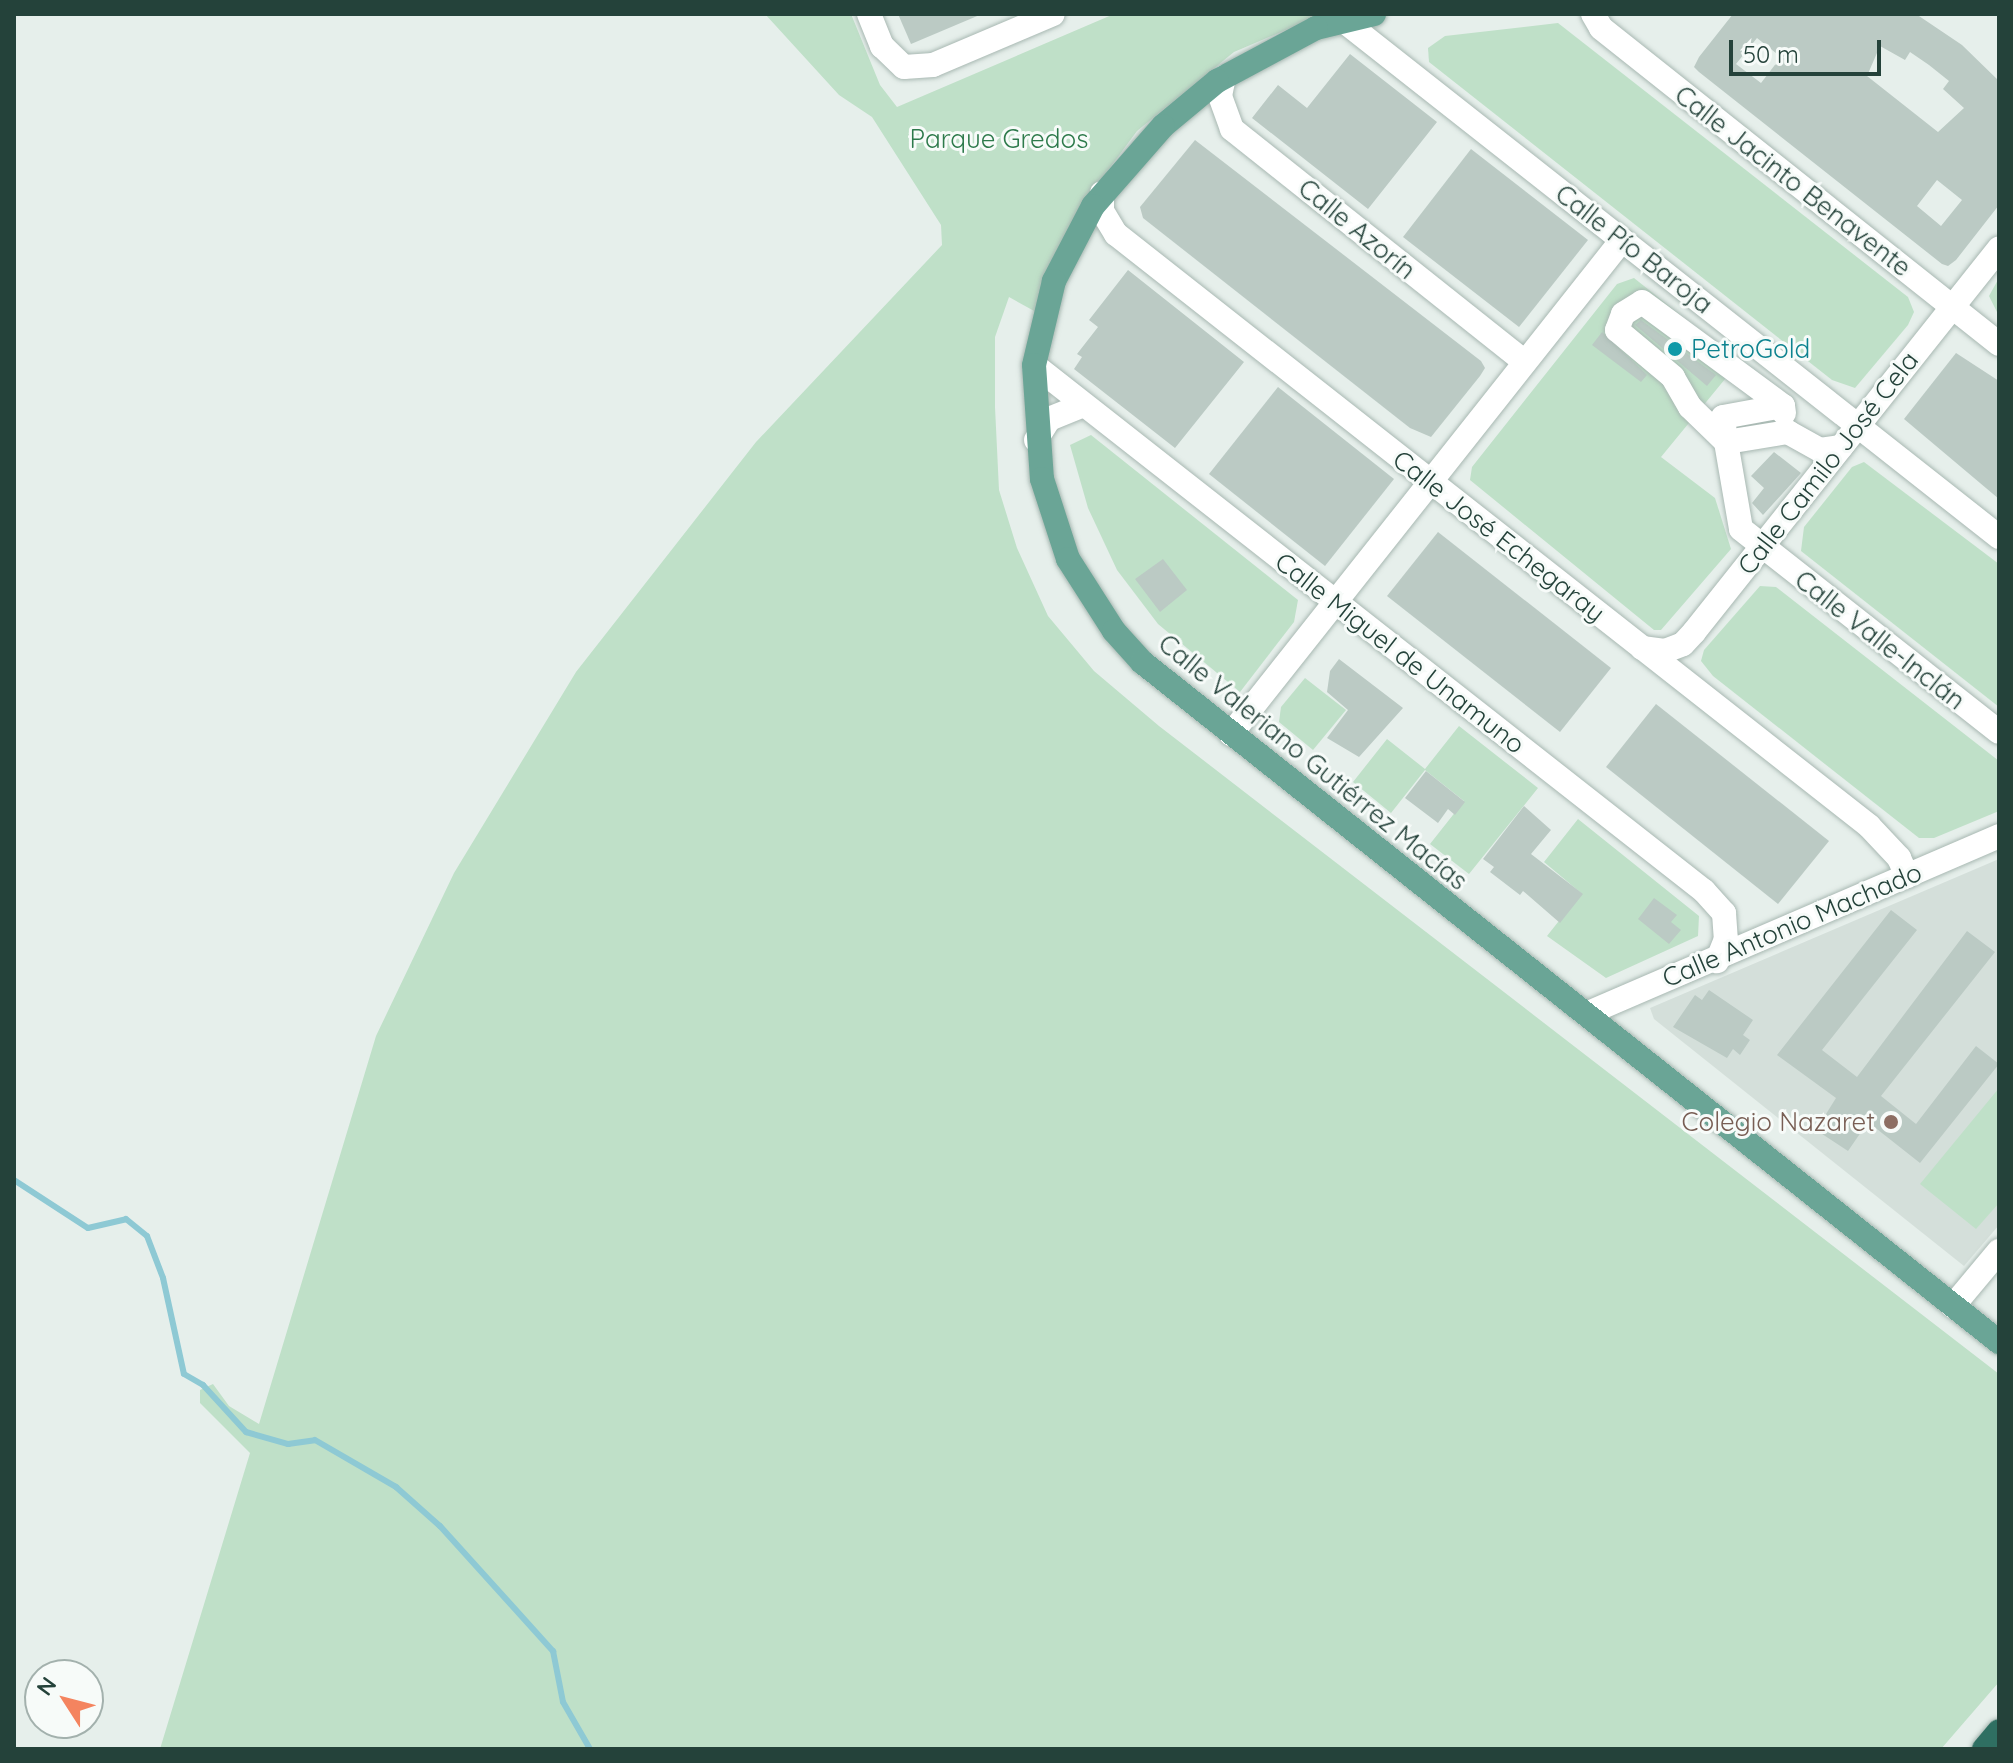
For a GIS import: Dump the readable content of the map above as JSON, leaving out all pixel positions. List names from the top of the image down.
{
  "streets": {
    "main road": ["Calle Valeriano Gutiérrez Macías"],
    "street": [
      "Calle Jacinto Benavente",
      "Calle Azorín",
      "Calle Pío Baroja",
      "Calle Camilo José Cela",
      "Calle José Echegaray",
      "Calle Valle-Inclán",
      "Calle Miguel de Unamuno",
      "Calle Antonio Machado"
    ]
  },
  "crossings": [
    ["Calle Jacinto Benavente", "Calle Camilo José Cela"],
    ["Calle Azorín", "Calle Valeriano Gutiérrez Macías"],
    ["Calle Pío Baroja", "Calle Camilo José Cela"],
    ["Calle Pío Baroja", "Calle Valeriano Gutiérrez Macías"],
    ["Calle Camilo José Cela", "Calle José Echegaray"],
    ["Calle Camilo José Cela", "Calle Valle-Inclán"],
    ["Calle José Echegaray", "Calle Valeriano Gutiérrez Macías"],
    ["Calle José Echegaray", "Calle Antonio Machado"],
    ["Calle Miguel de Unamuno", "Calle Valeriano Gutiérrez Macías"],
    ["Calle Miguel de Unamuno", "Calle Antonio Machado"],
    ["Calle Valeriano Gutiérrez Macías", "Calle Antonio Machado"]
  ],
  "parks": ["Parque Gredos"],
  "places": ["PetroGold", "Colegio Nazaret"],
  "scale_bar": "50 m",
  "north": "top left"
}
